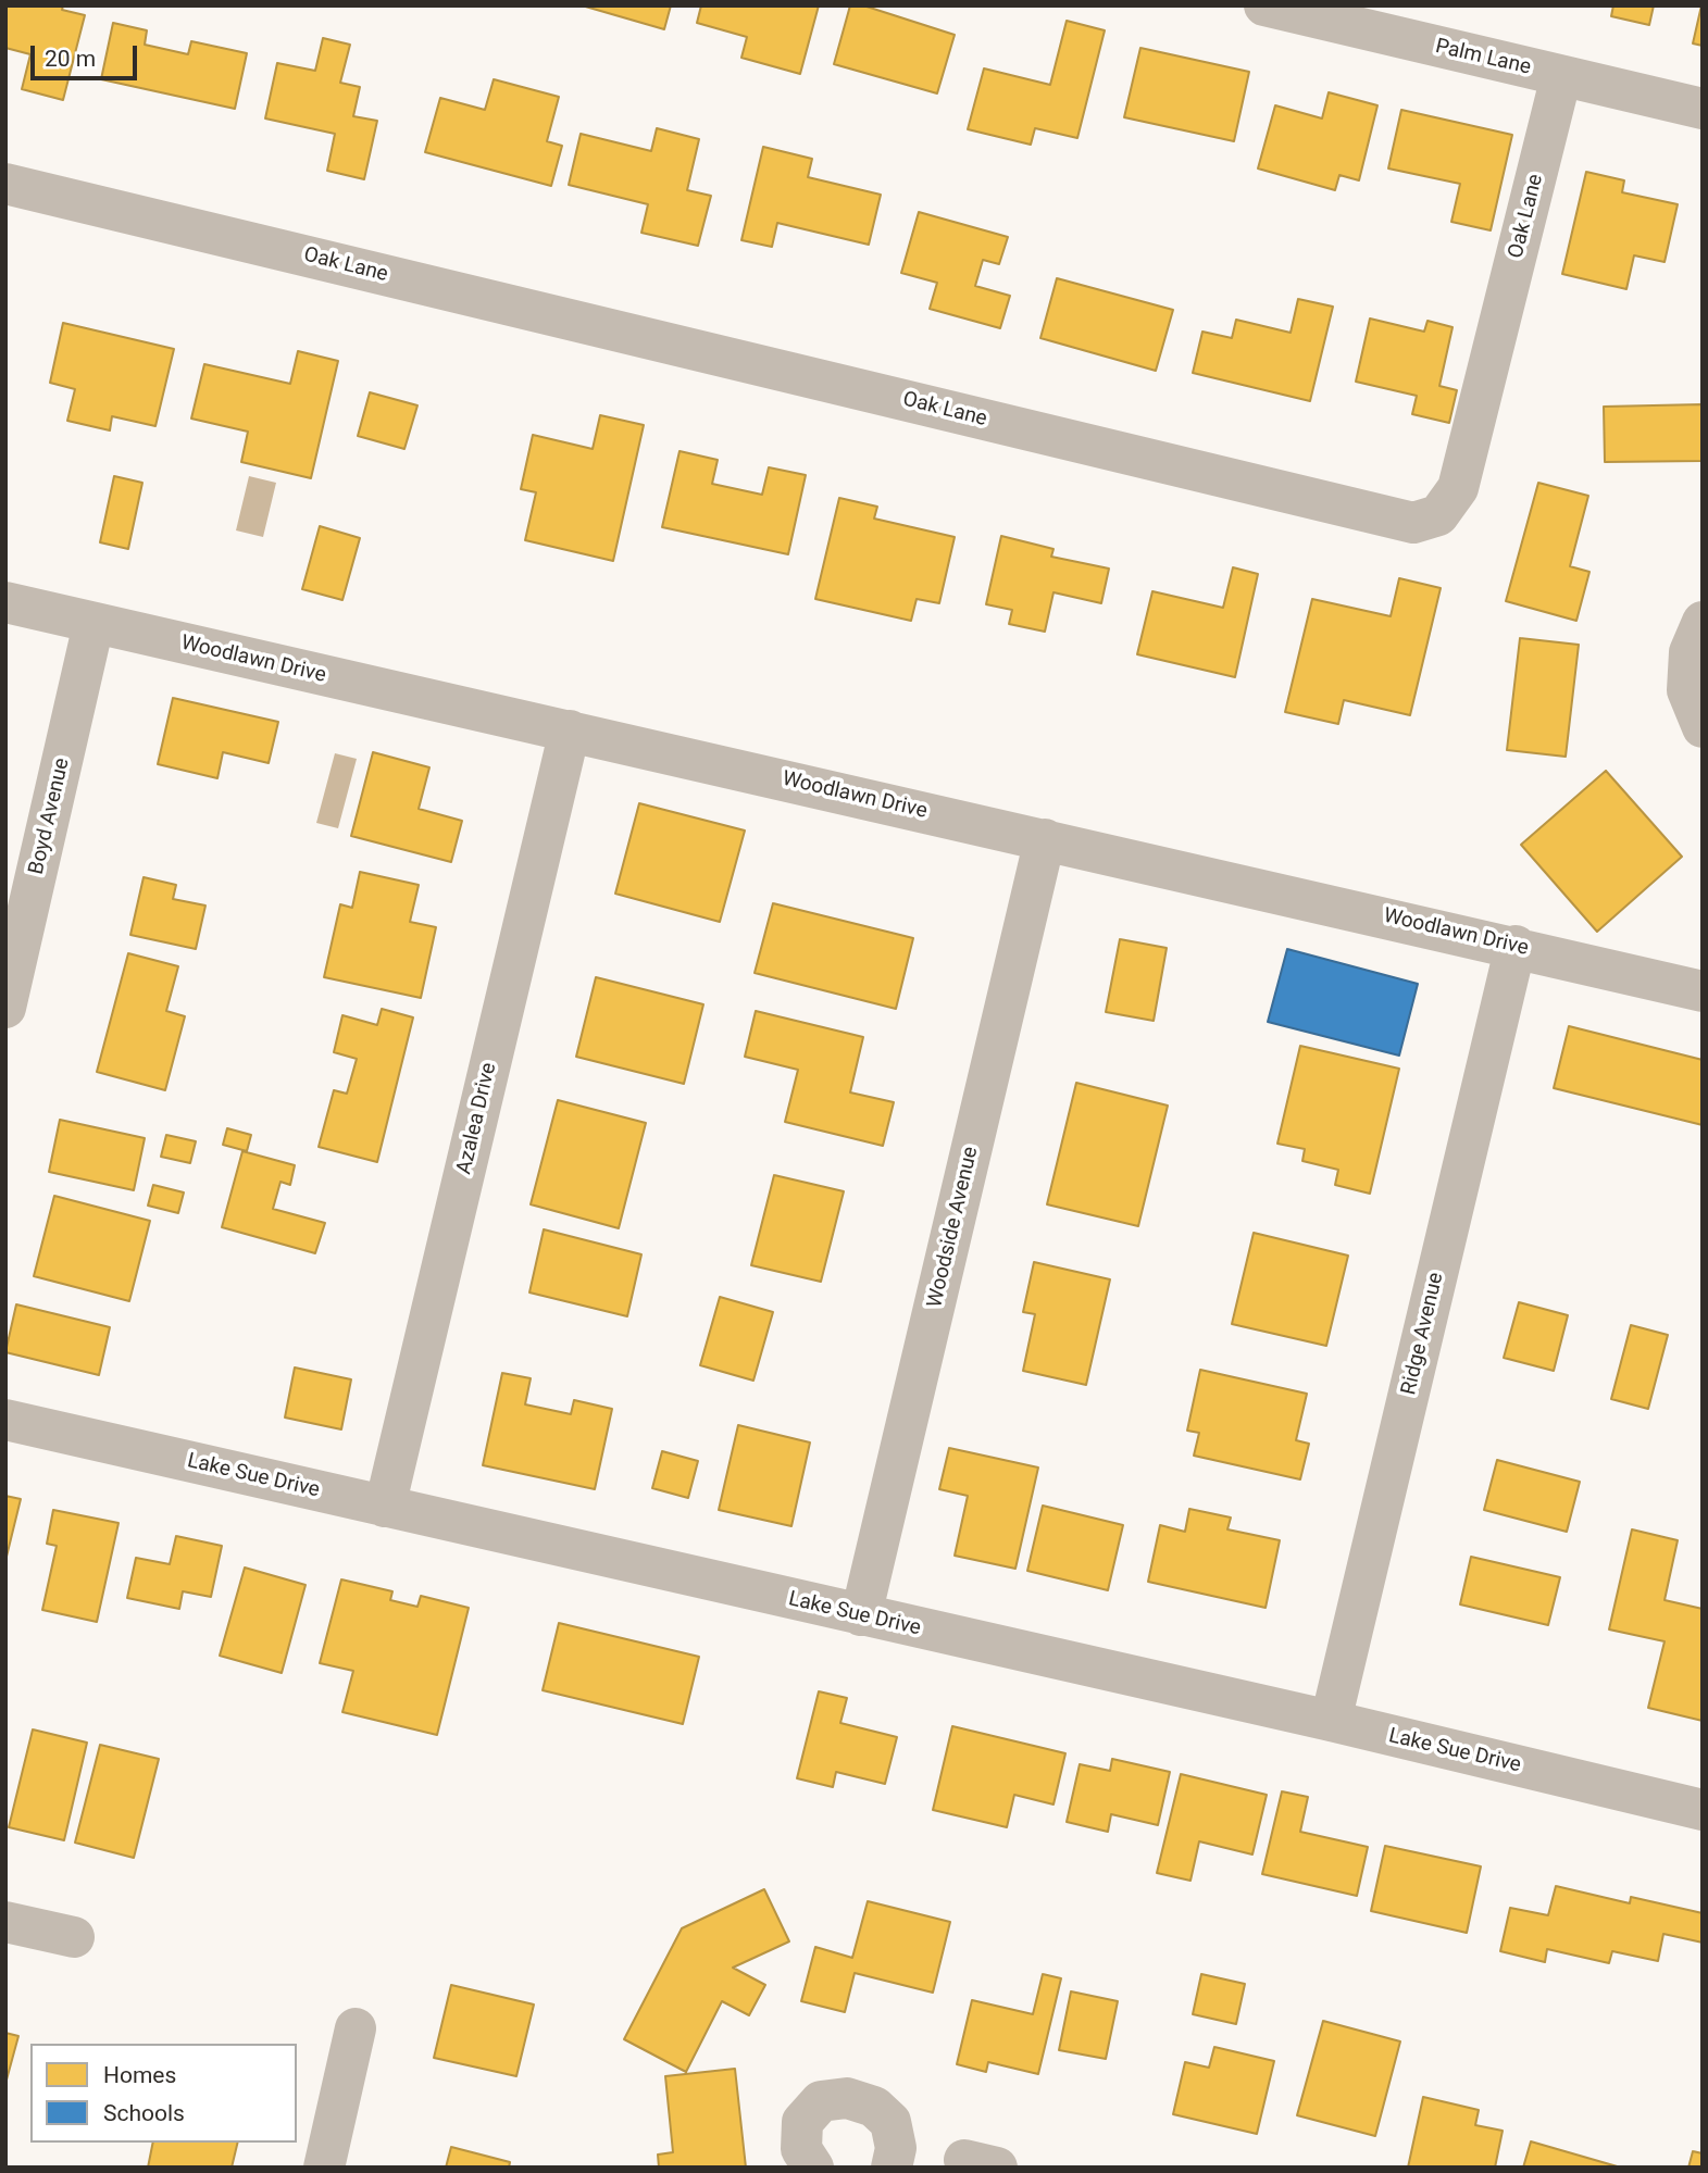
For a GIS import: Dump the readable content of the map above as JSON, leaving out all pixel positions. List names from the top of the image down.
{
  "streets": {
    "street": [
      "Palm Lane",
      "Oak Lane",
      "Woodlawn Drive",
      "Boyd Avenue",
      "Azalea Drive",
      "Woodside Avenue",
      "Ridge Avenue",
      "Lake Sue Drive"
    ]
  },
  "crossings": [
    ["Palm Lane", "Oak Lane"],
    ["Woodlawn Drive", "Boyd Avenue"],
    ["Woodlawn Drive", "Azalea Drive"],
    ["Woodlawn Drive", "Woodside Avenue"],
    ["Woodlawn Drive", "Ridge Avenue"],
    ["Azalea Drive", "Lake Sue Drive"],
    ["Woodside Avenue", "Lake Sue Drive"],
    ["Ridge Avenue", "Lake Sue Drive"]
  ],
  "legend": ["Homes", "Schools"],
  "scale_bar": "20 m"
}
